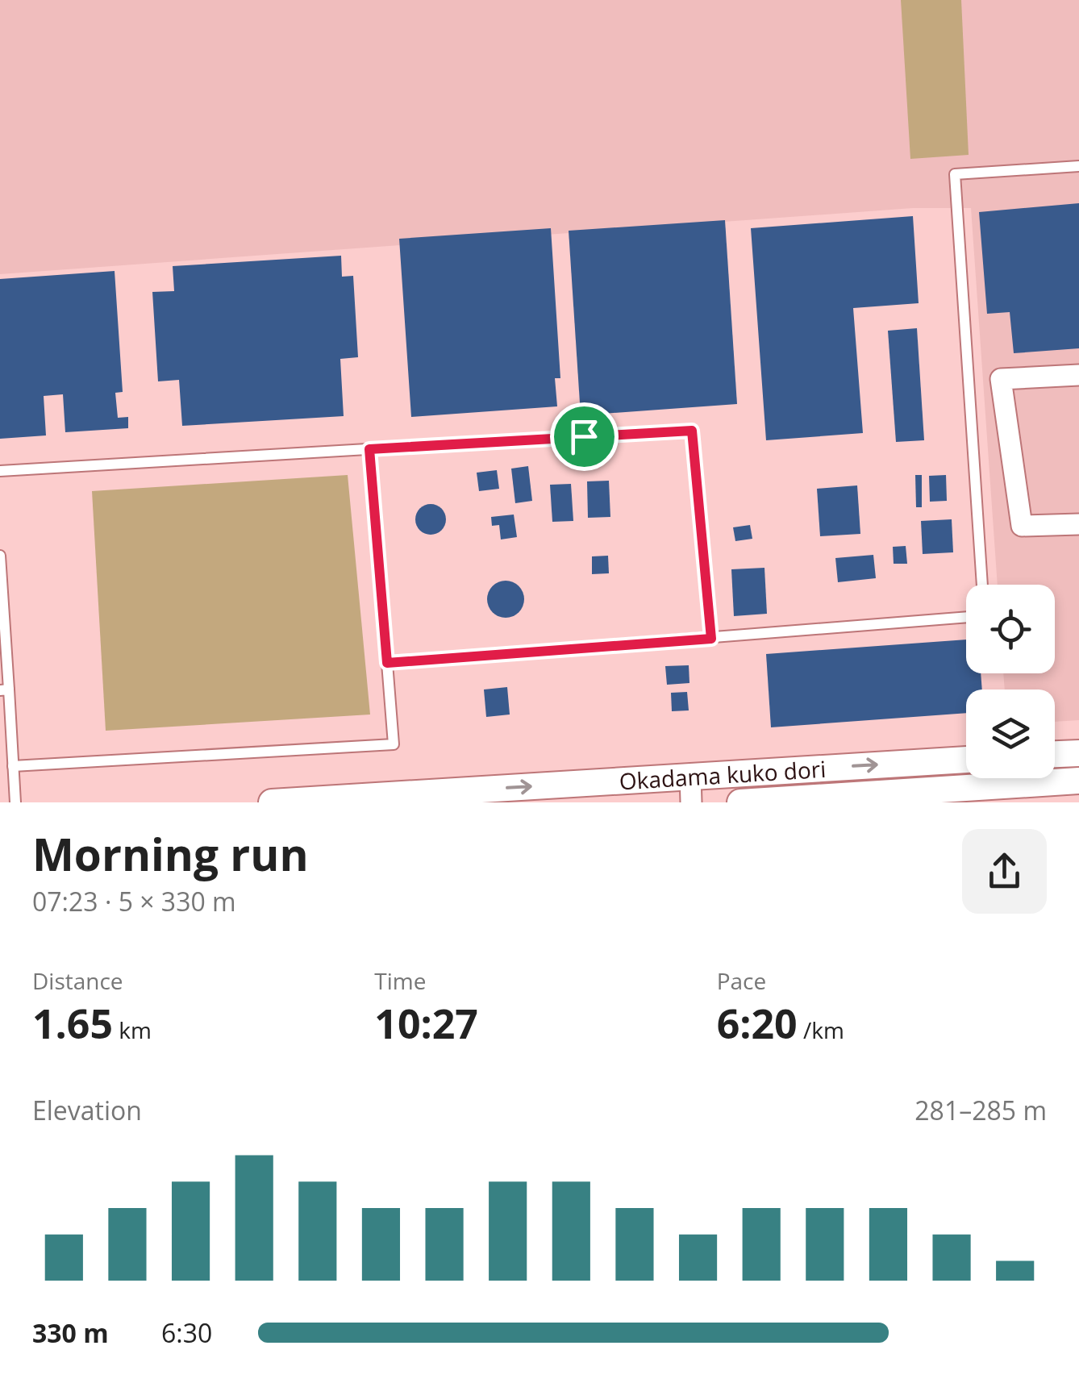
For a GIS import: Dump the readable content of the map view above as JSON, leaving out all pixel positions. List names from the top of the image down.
{
  "streets": {
    "main road": ["Okadama kuko dori"]
  },
  "page": {
    "heading": ["Morning run", "07:23 · 5 × 330 m"],
    "stats": [
      ["Distance", "1.65 km"],
      ["Time", "10:27"],
      ["Pace", "6:20 /km"]
    ],
    "chart": ["Elevation", "281–285 m"],
    "list": [
      {
        "name": "330 m",
        "note": "6:30"
      }
    ]
  }
}
